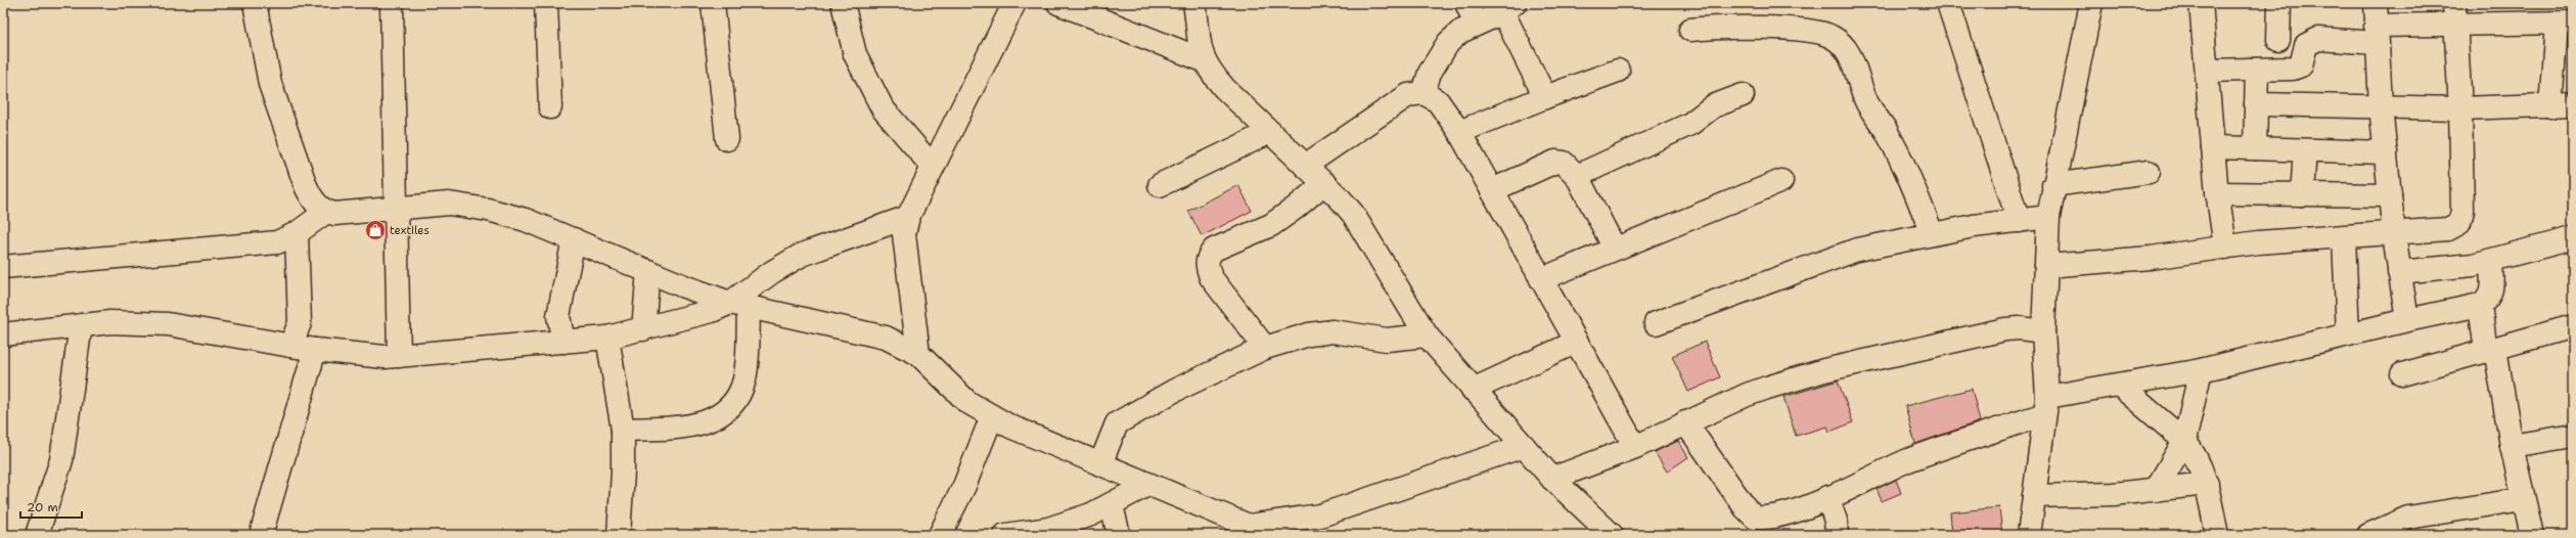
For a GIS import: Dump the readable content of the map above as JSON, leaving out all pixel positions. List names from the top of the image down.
{
  "places": {
    "shop": ["textiles"]
  },
  "scale_bar": "20 m"
}
